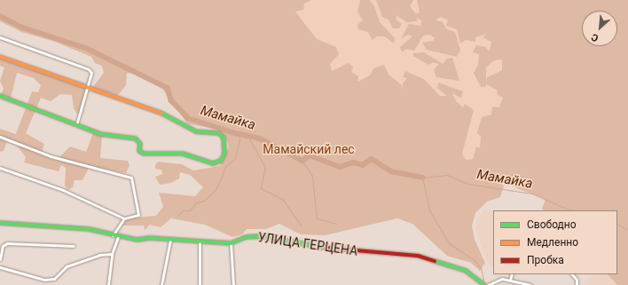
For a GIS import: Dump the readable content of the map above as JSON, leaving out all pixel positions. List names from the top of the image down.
{
  "streets": {
    "street": ["УЛИЦА ГЕРЦЕНА"]
  },
  "water": ["Мамайка"],
  "parks": ["Мамайский лес"],
  "legend": ["Свободно", "Медленно", "Пробка"],
  "north": "bottom left"
}
